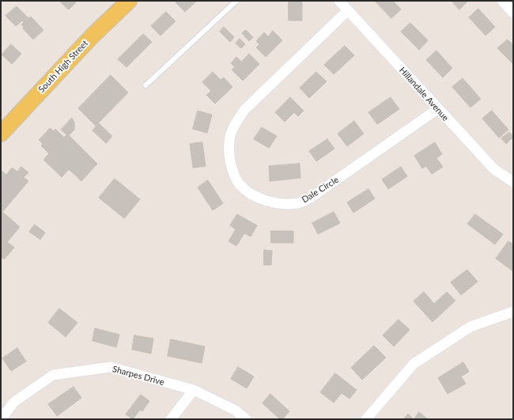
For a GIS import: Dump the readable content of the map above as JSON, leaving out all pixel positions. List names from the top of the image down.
{
  "streets": {
    "main road": ["South High Street"],
    "street": ["Hillandale Avenue", "Dale Circle", "Sharpes Drive"]
  },
  "crossings": [
    ["Hillandale Avenue", "Dale Circle"]
  ]
}
